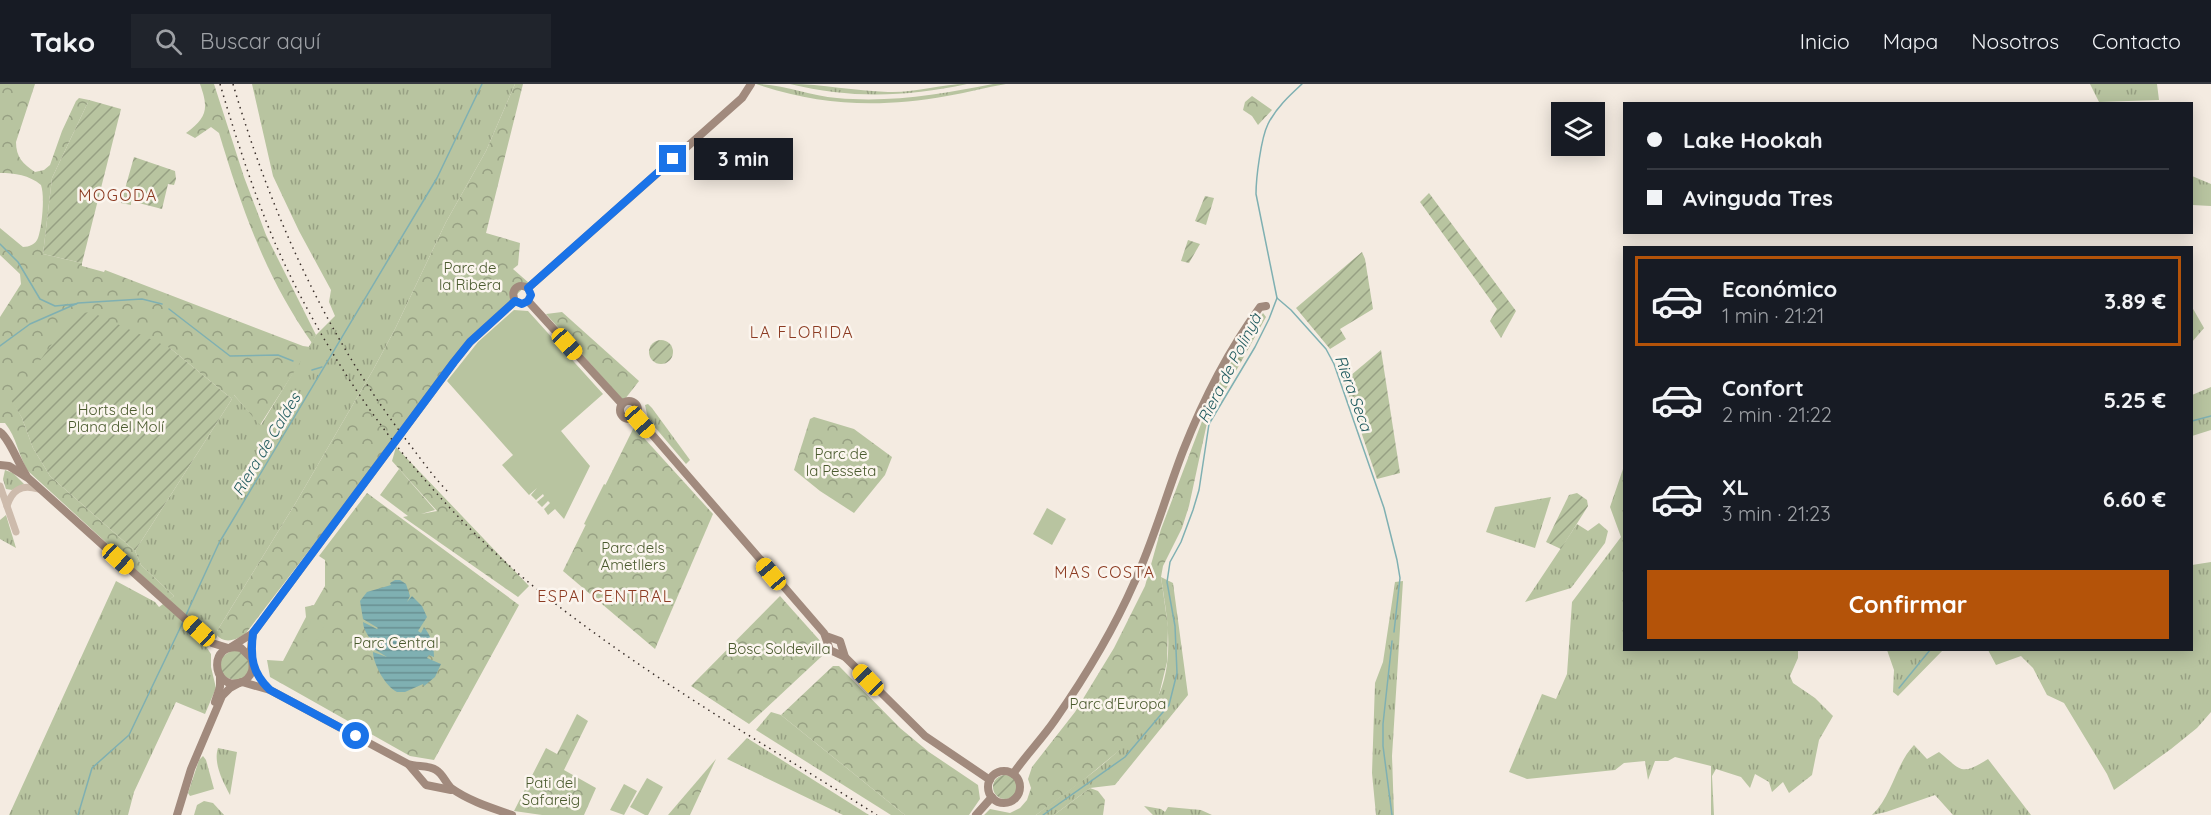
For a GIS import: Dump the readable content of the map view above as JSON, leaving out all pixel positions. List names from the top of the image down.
{
  "districts": [
    "MOGODA",
    "LA FLORIDA",
    "MAS COSTA",
    "ESPAI CENTRAL"
  ],
  "water": ["Riera de Polinyà", "Riera Seca", "Riera de Caldes"],
  "parks": [
    "Parc de la Ribera",
    "Horts de la Plana del Molí",
    "Parc de la Pesseta",
    "Parc dels Ametllers",
    "Parc Central",
    "Bosc Soldevilla",
    "Parc d'Europa",
    "Pati del Safareig"
  ],
  "page": {
    "header": "Tako",
    "search": "Buscar aquí",
    "nav": [
      "Inicio",
      "Mapa",
      "Nosotros",
      "Contacto"
    ],
    "banner": ["Lake Hookah", "Avinguda Tres"],
    "bubble": "3 min",
    "list": [
      {
        "name": "Económico",
        "note": "1 min · 21:21",
        "value": "3.89 €"
      },
      {
        "name": "Confort",
        "note": "2 min · 21:22",
        "value": "5.25 €"
      },
      {
        "name": "XL",
        "note": "3 min · 21:23",
        "value": "6.60 €"
      }
    ],
    "buttons": "Confirmar"
  }
}
